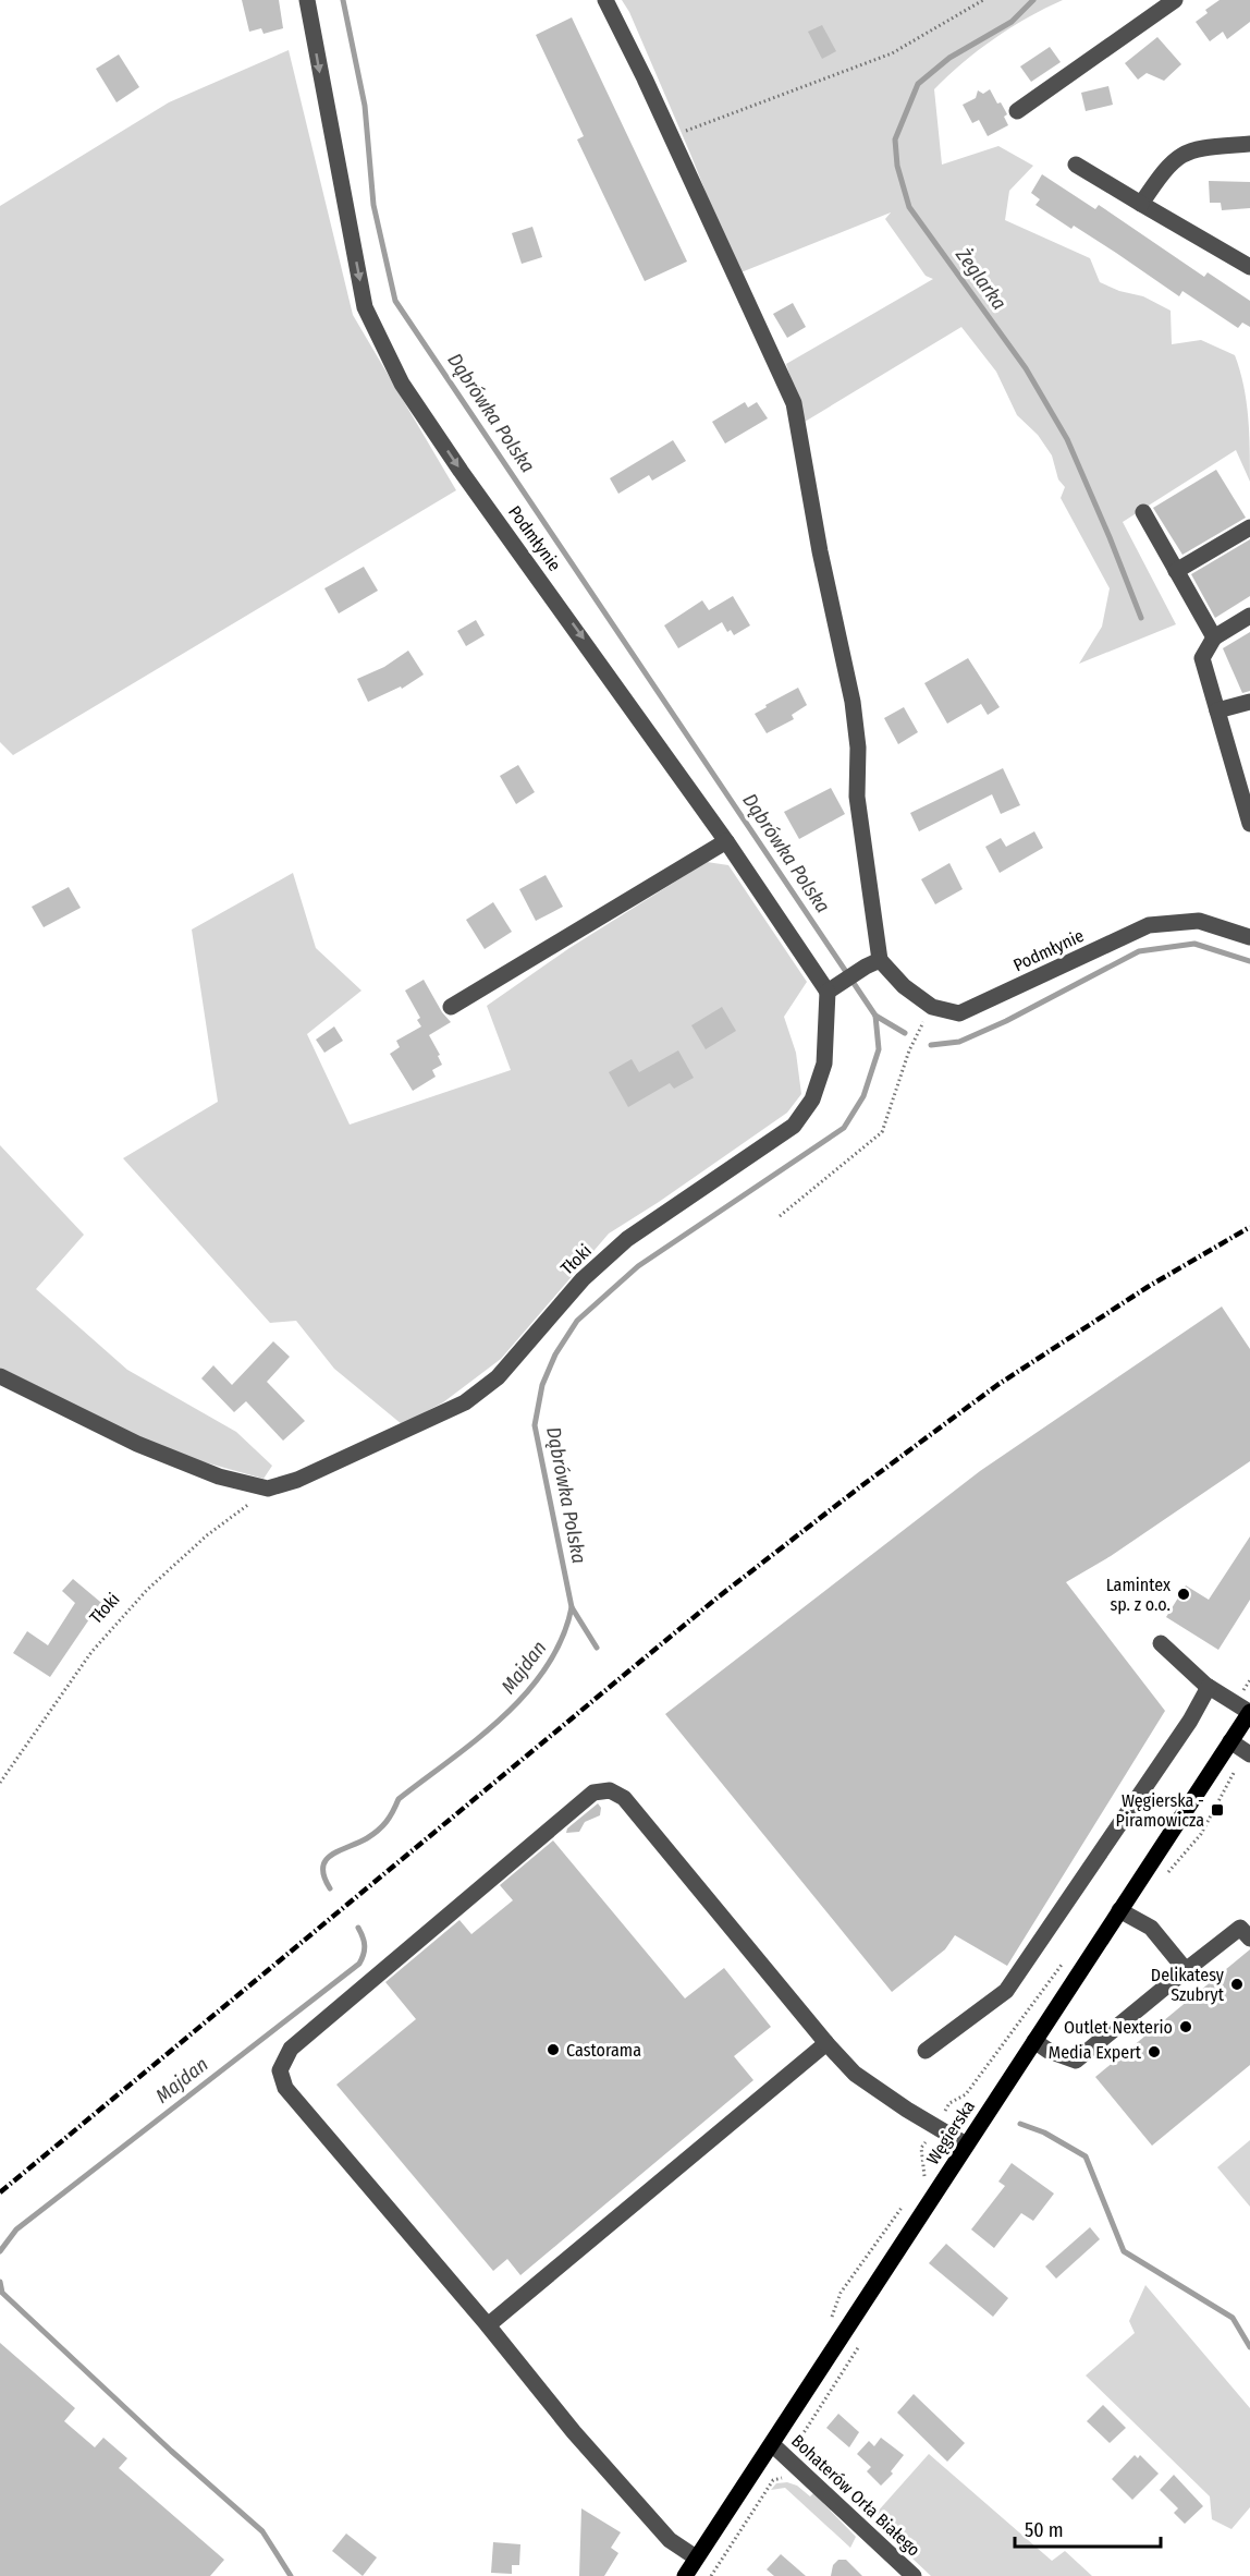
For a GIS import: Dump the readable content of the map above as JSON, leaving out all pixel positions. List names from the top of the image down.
{
  "streets": {
    "main road": ["Węgierska"],
    "street": ["Podmłynie", "Tłoki", "Bohaterów Orła Białego"]
  },
  "crossings": [
    ["Podmłynie", "Tłoki"],
    ["Węgierska", "Bohaterów Orła Białego"]
  ],
  "one_way": ["Podmłynie"],
  "water": ["Żeglarka", "Dąbrówka Polska", "Majdan"],
  "places": {
    "other": [
      "Lamintex sp. z o.o.",
      "Delikatesy Szubryt",
      "Outlet Nexterio",
      "Castorama",
      "Media Expert"
    ],
    "transit": ["Węgierska - Piramowicza"]
  },
  "scale_bar": "50 m"
}
